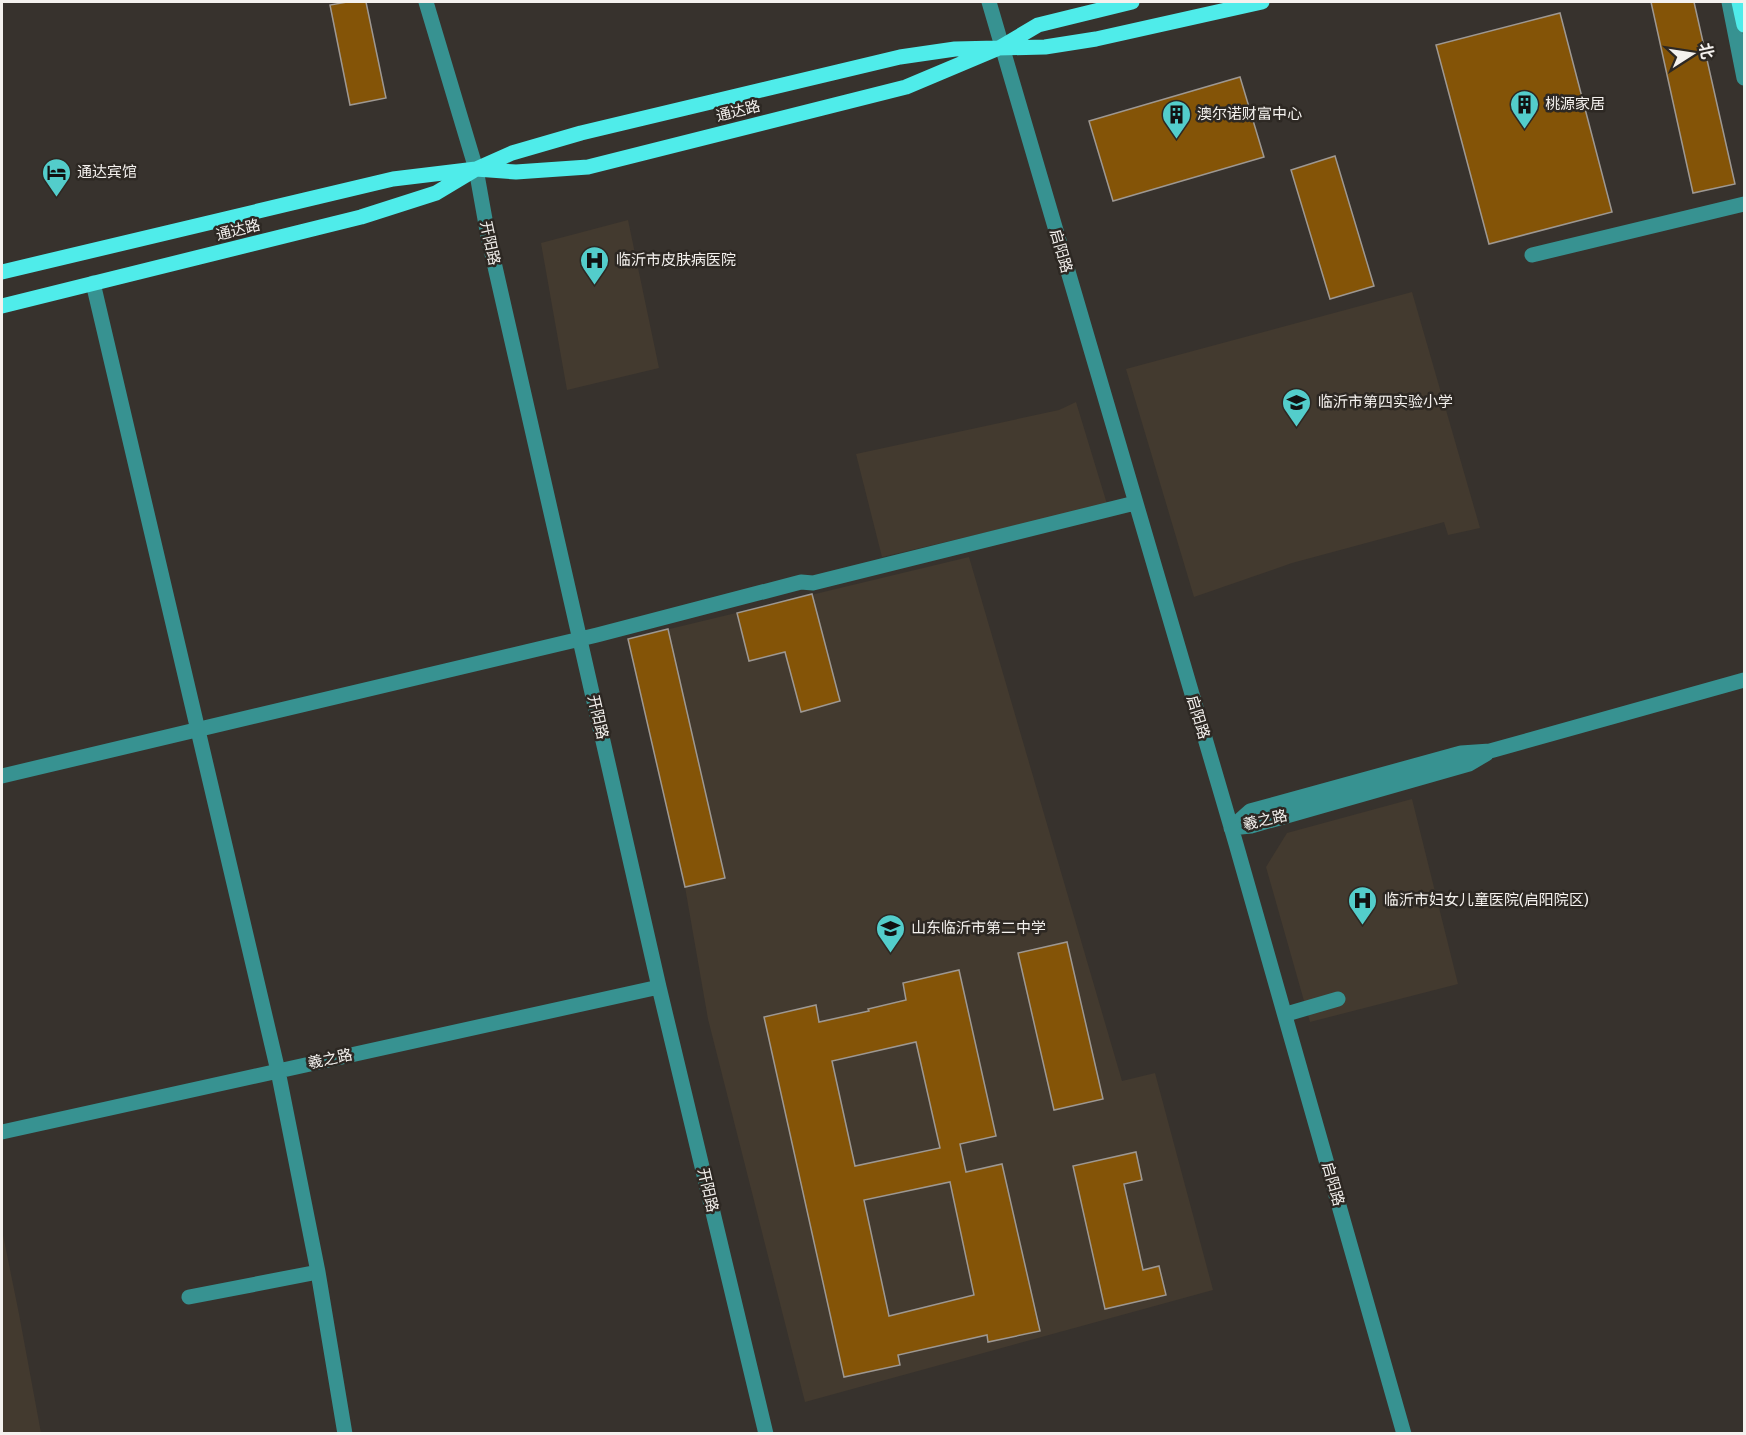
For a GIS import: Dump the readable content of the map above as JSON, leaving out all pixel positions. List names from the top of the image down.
{
  "streets": {
    "main road": ["通达路"],
    "street": ["开阳路", "启阳路", "羲之路"]
  },
  "crossings": [
    ["通达路", "开阳路"],
    ["通达路", "启阳路"],
    ["开阳路", "羲之路"],
    ["启阳路", "羲之路"]
  ],
  "places": {
    "building": ["桃源家居", "澳尔诺财富中心"],
    "hotel": ["通达宾馆"],
    "hospital": ["临沂市皮肤病医院", "临沂市妇女儿童医院(启阳院区)"],
    "school or university": ["临沂市第四实验小学", "山东临沂市第二中学"]
  },
  "north": "right"
}
